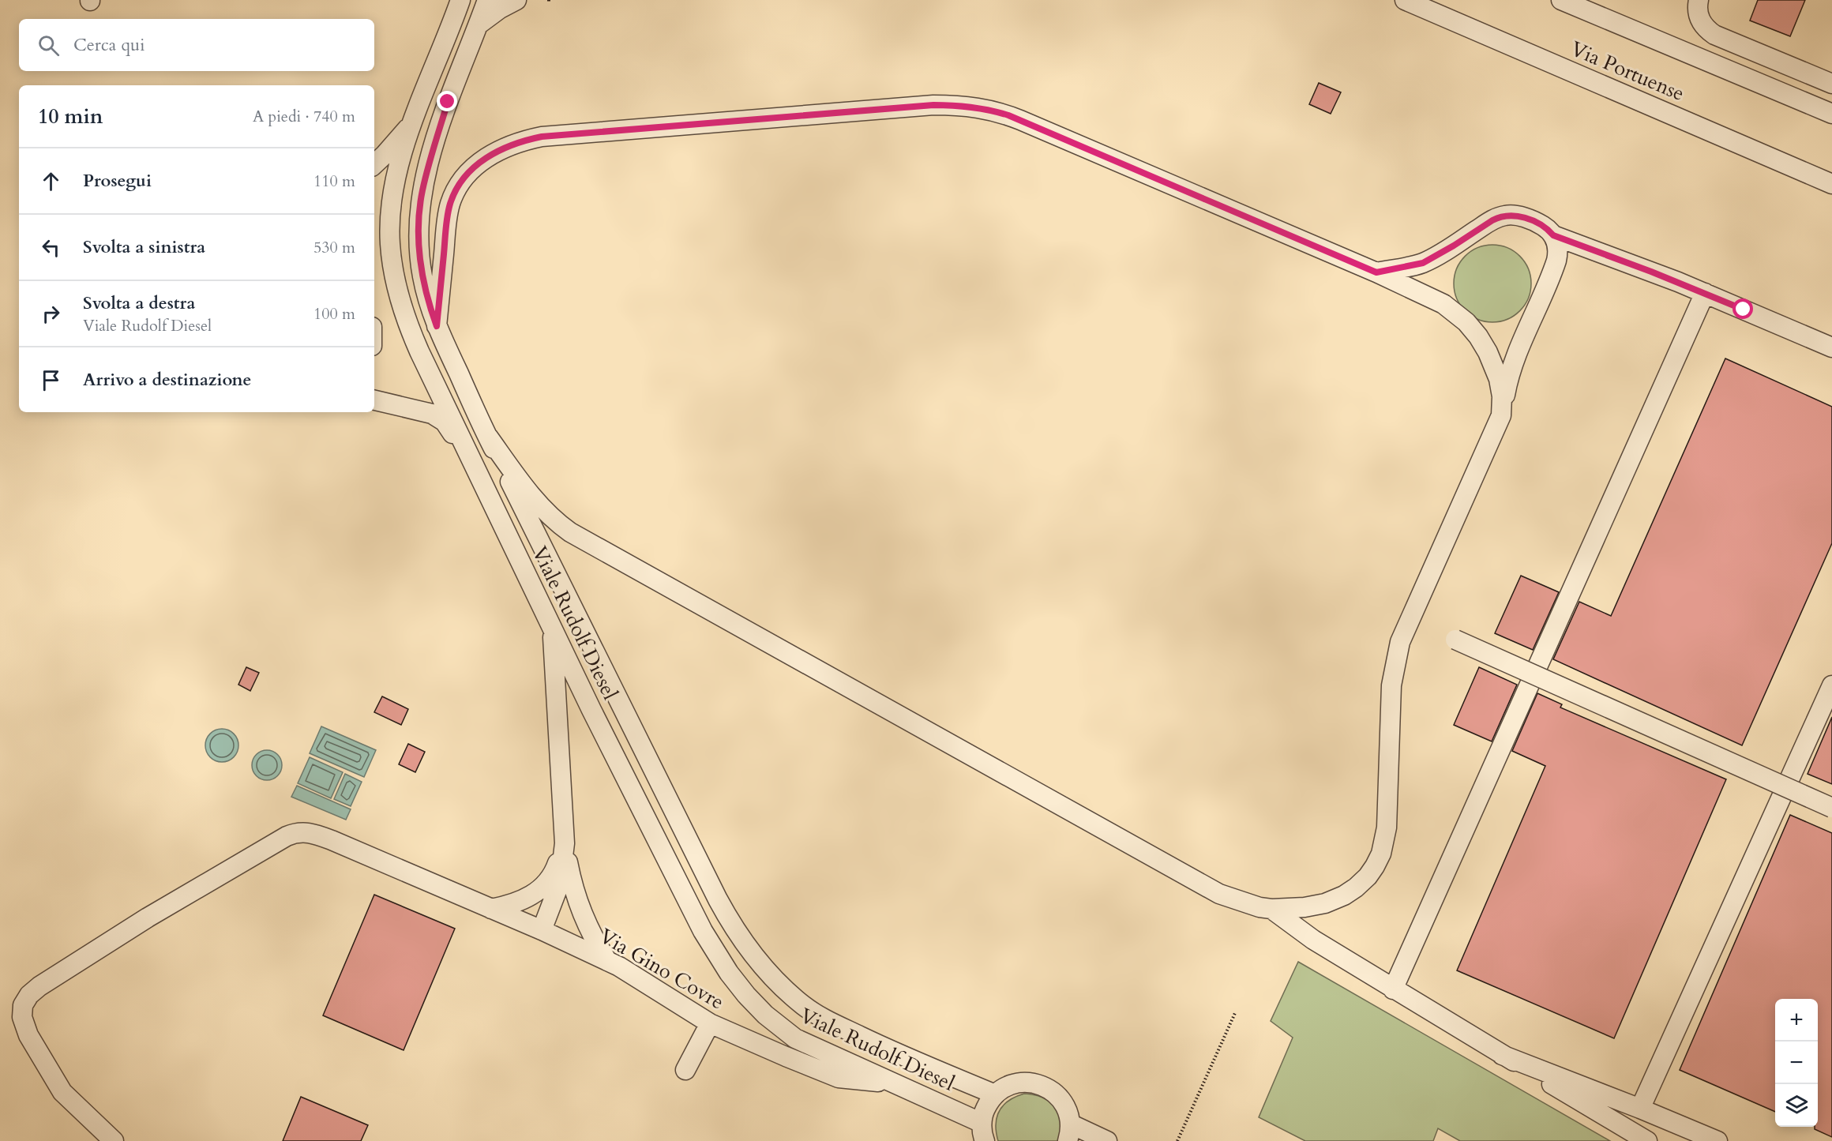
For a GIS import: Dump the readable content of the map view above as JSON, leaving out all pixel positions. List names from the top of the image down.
{
  "streets": {
    "street": ["Via Portuense", "Viale Rudolf Diesel", "Via Gino Covre"]
  },
  "crossings": [
    ["Viale Rudolf Diesel", "Via Gino Covre"]
  ],
  "page": {
    "search": "Cerca qui",
    "heading": ["10 min", "A piedi · 740 m"],
    "list": [
      ["Prosegui", "110 m"],
      ["Svolta a sinistra", "530 m"],
      ["Svolta a destra", "Viale Rudolf Diesel", "100 m"],
      "Arrivo a destinazione"
    ],
    "map_buttons": ["+", "−"]
  }
}
